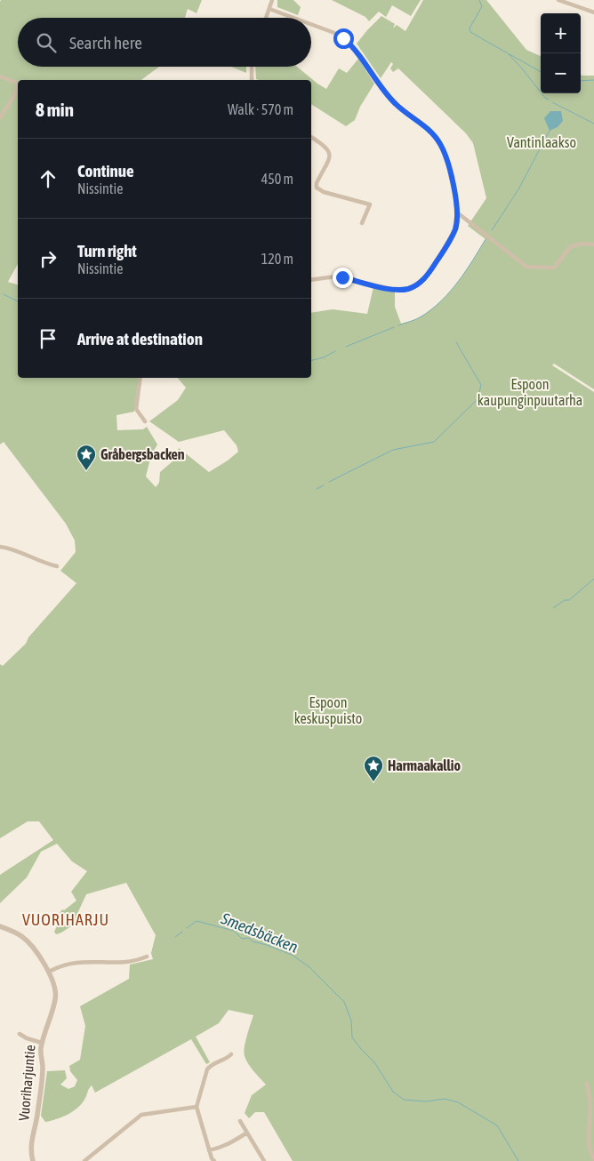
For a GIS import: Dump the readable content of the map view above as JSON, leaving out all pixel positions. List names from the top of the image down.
{
  "streets": {
    "street": ["Vuoriharjuntie"]
  },
  "districts": ["VUORIHARJU"],
  "water": ["Smedsbäcken"],
  "parks": ["Vantinlaakso", "Espoon kaupunginpuutarha", "Espoon keskuspuisto"],
  "places": {
    "place": ["Gråbergsbacken", "Harmaakallio"]
  },
  "page": {
    "map_buttons": ["+", "−"],
    "search": "Search here",
    "heading": ["8 min", "Walk · 570 m"],
    "list": [
      ["Continue", "Nissintie", "450 m"],
      ["Turn right", "Nissintie", "120 m"],
      "Arrive at destination"
    ]
  }
}
